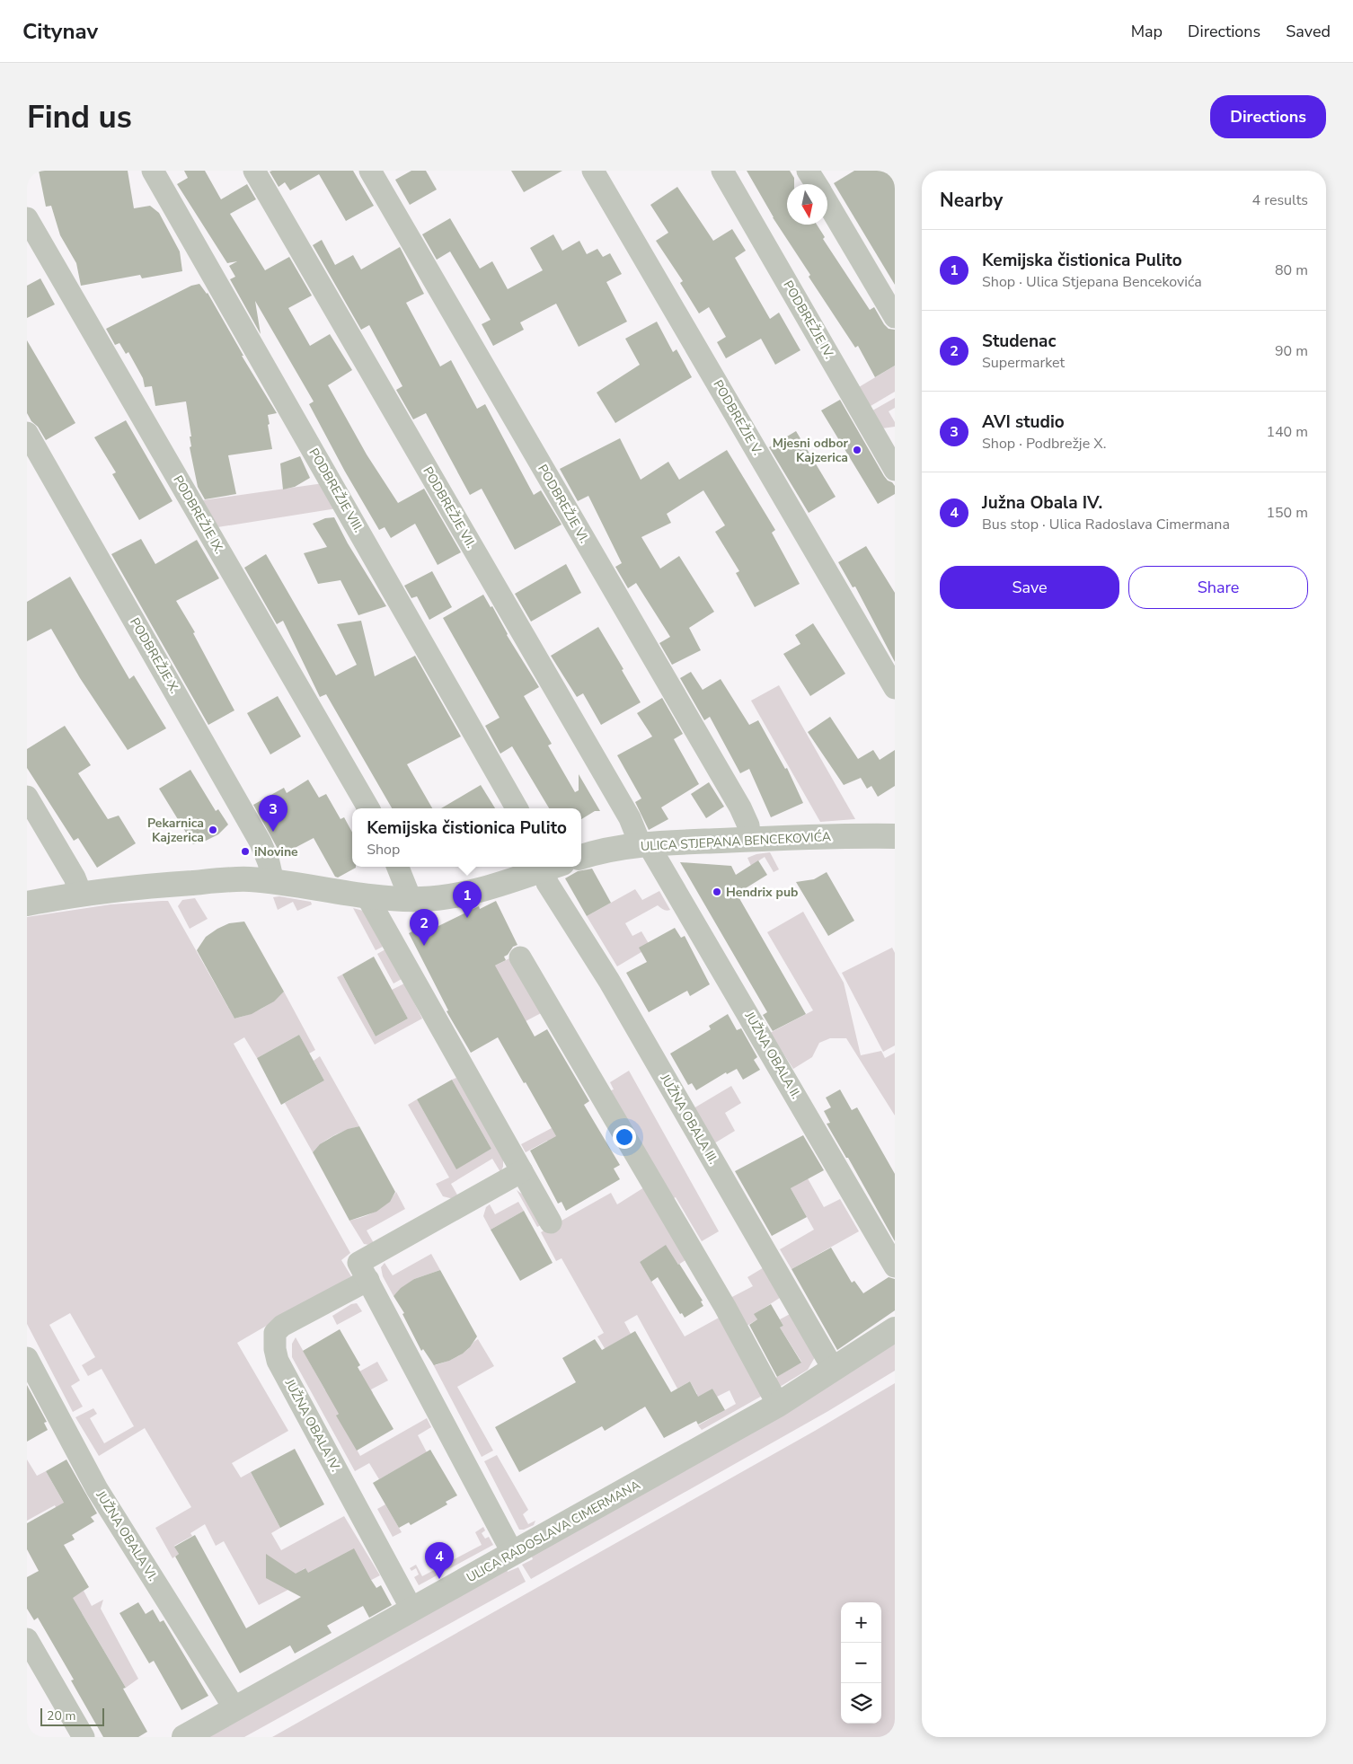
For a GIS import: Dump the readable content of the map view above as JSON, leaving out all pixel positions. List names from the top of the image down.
{
  "streets": {
    "street": [
      "PODBREŽJE IV.",
      "PODBREŽJE V.",
      "PODBREŽJE VIII.",
      "PODBREŽJE VI.",
      "PODBREŽJE VII.",
      "PODBREŽJE IX.",
      "PODBREŽJE X.",
      "ULICA STJEPANA BENCEKOVIĆA",
      "JUŽNA OBALA II.",
      "JUŽNA OBALA III.",
      "JUŽNA OBALA IV.",
      "ULICA RADOSLAVA CIMERMANA",
      "JUŽNA OBALA VI."
    ]
  },
  "crossings": [
    ["PODBREŽJE VI.", "ULICA STJEPANA BENCEKOVIĆA"],
    ["PODBREŽJE VII.", "ULICA STJEPANA BENCEKOVIĆA"],
    ["PODBREŽJE VII.", "JUŽNA OBALA II."],
    ["ULICA STJEPANA BENCEKOVIĆA", "JUŽNA OBALA II."],
    ["JUŽNA OBALA III.", "ULICA RADOSLAVA CIMERMANA"],
    ["JUŽNA OBALA IV.", "ULICA RADOSLAVA CIMERMANA"],
    ["ULICA RADOSLAVA CIMERMANA", "JUŽNA OBALA VI."]
  ],
  "places": [
    "Mjesni odbor Kajzerica",
    "Pekarnica Kajzerica",
    "iNovine",
    "Hendrix pub"
  ],
  "scale_bar": "20 m",
  "north": "bottom",
  "page": {
    "header": "Citynav",
    "nav": ["Map", "Directions", "Saved"],
    "buttons": [
      "Directions",
      ["Save", "Share"]
    ],
    "title": "Find us",
    "heading": ["Nearby", "4 results"],
    "list": [
      {
        "mark": "1",
        "name": "Kemijska čistionica Pulito",
        "note": "Shop · Ulica Stjepana Bencekovića",
        "value": "80 m"
      },
      {
        "mark": "2",
        "name": "Studenac",
        "note": "Supermarket",
        "value": "90 m"
      },
      {
        "mark": "3",
        "name": "AVI studio",
        "note": "Shop · Podbrežje X.",
        "value": "140 m"
      },
      {
        "mark": "4",
        "name": "Južna Obala IV.",
        "note": "Bus stop · Ulica Radoslava Cimermana",
        "value": "150 m"
      }
    ],
    "pins": [
      "3",
      "1",
      "2",
      "4"
    ],
    "popup": ["Kemijska čistionica Pulito", "Shop"],
    "map_buttons": ["+", "−"],
    "scale": "20 m"
  }
}
